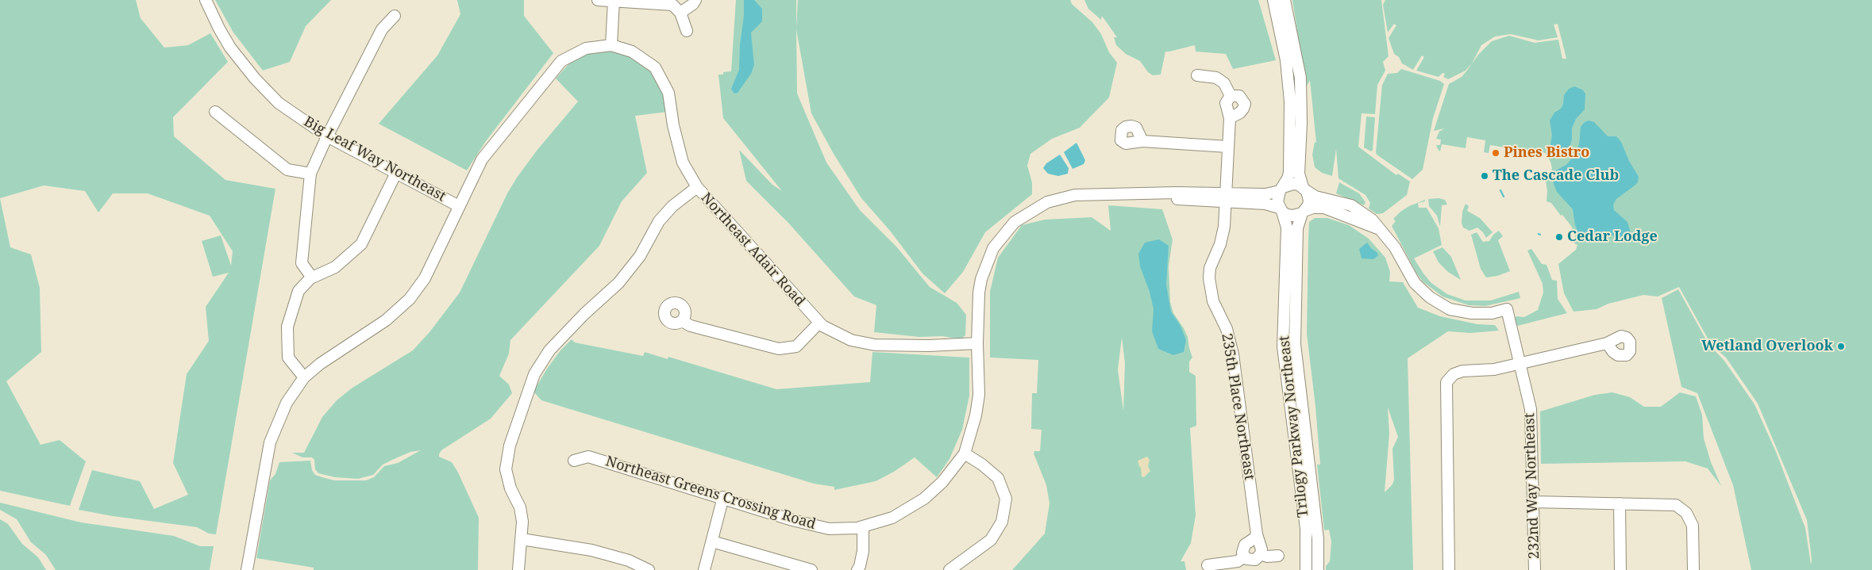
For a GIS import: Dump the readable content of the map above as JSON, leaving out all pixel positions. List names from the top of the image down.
{
  "streets": {
    "street": [
      "Big Leaf Way Northeast",
      "Northeast Adair Road",
      "235th Place Northeast",
      "Trilogy Parkway Northeast",
      "232nd Way Northeast",
      "Northeast Greens Crossing Road"
    ]
  },
  "crossings": [
    ["Northeast Adair Road", "Northeast Greens Crossing Road"],
    ["235th Place Northeast", "Northeast Greens Crossing Road"],
    ["Trilogy Parkway Northeast", "Northeast Greens Crossing Road"]
  ],
  "places": [
    "Pines Bistro",
    "The Cascade Club",
    "Cedar Lodge",
    "Wetland Overlook"
  ]
}
